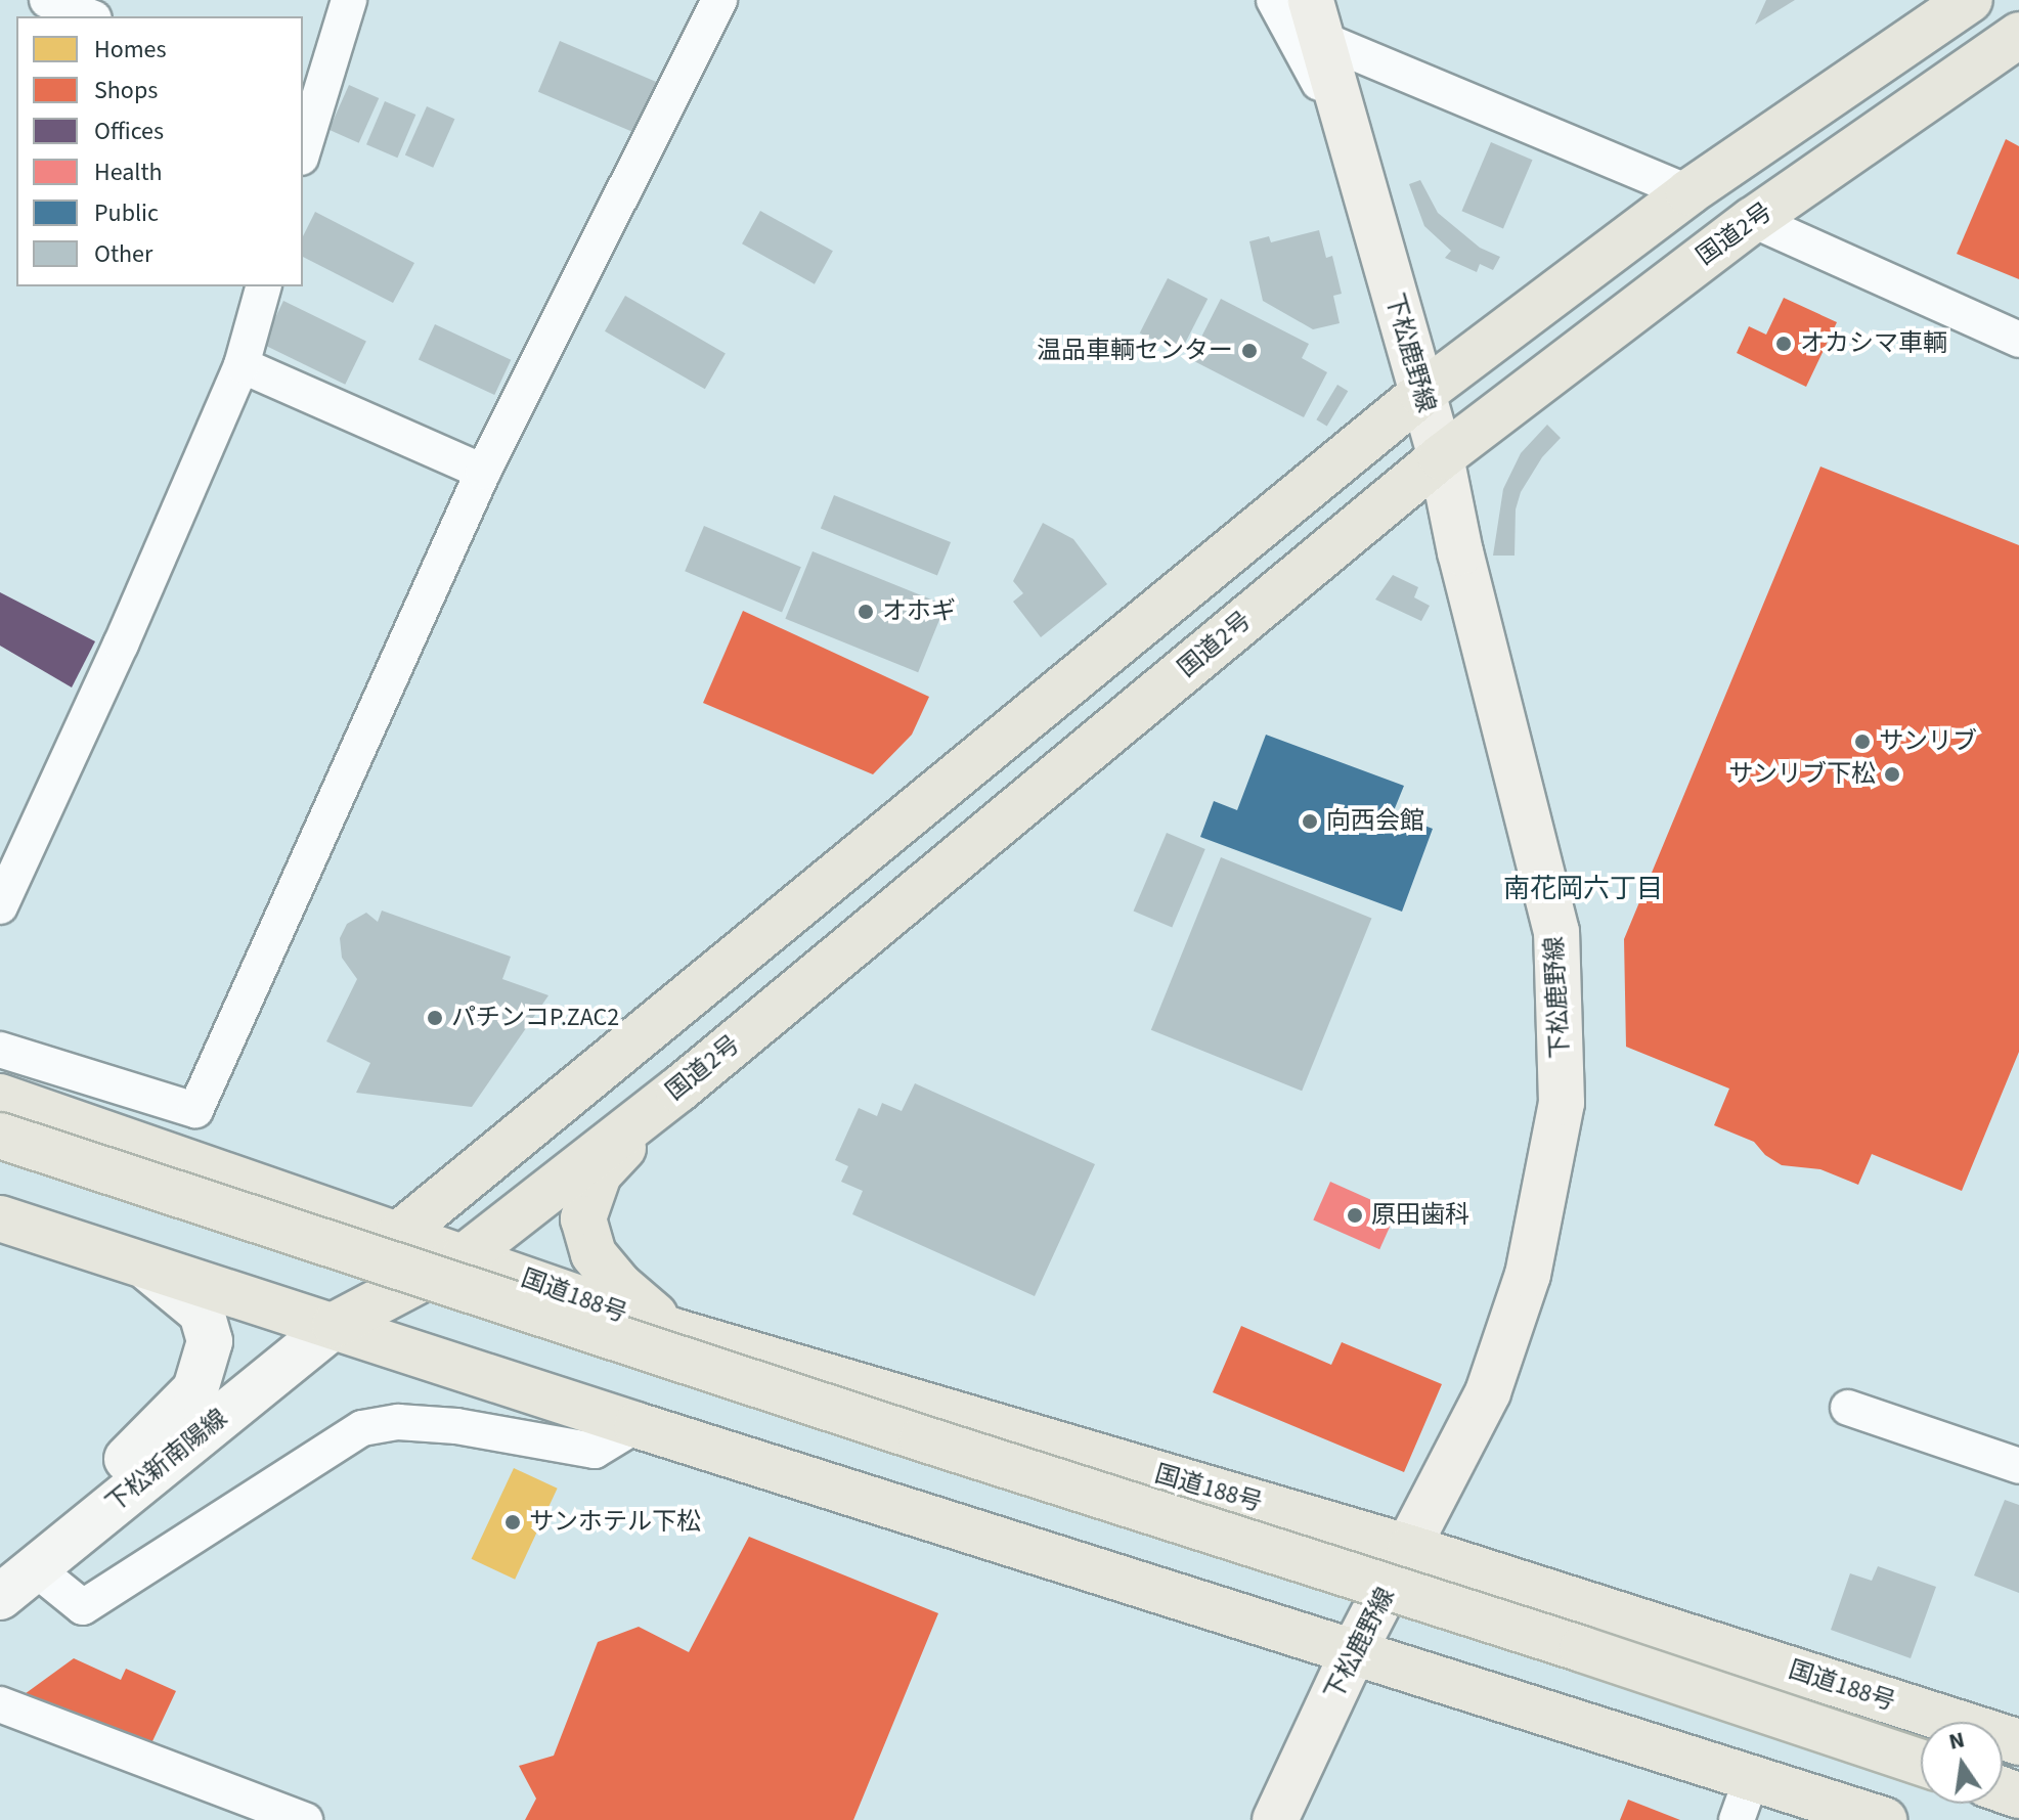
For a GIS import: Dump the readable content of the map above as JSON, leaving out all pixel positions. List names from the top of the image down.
{
  "streets": {
    "highway": ["国道2号", "国道188号"],
    "main road": ["下松鹿野線", "下松新南陽線"]
  },
  "crossings": [
    ["国道2号", "下松鹿野線"],
    ["国道2号", "国道188号"],
    ["国道2号", "下松新南陽線"],
    ["下松鹿野線", "国道188号"]
  ],
  "districts": ["南花岡六丁目"],
  "places": [
    "オカシマ車輌",
    "温品車輌センター",
    "オホギ",
    "サンリブ",
    "サンリブ下松",
    "向西会館",
    "パチンコP.ZAC2",
    "原田歯科",
    "サンホテル下松"
  ],
  "legend": [
    "Homes",
    "Shops",
    "Offices",
    "Health",
    "Public",
    "Other"
  ],
  "north": "top"
}
